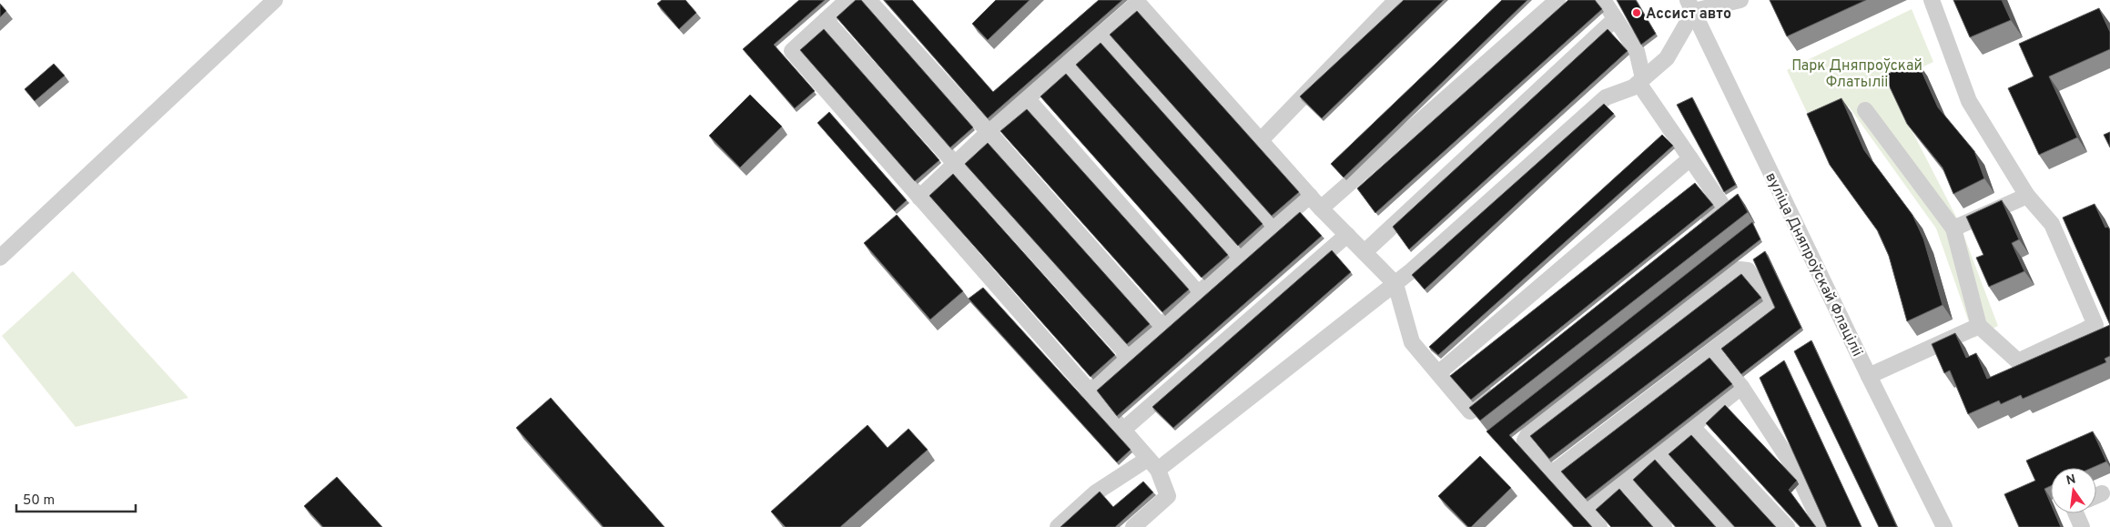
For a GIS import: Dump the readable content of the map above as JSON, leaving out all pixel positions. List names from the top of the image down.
{
  "streets": {
    "street": ["вуліца Дняпроўскай Флаціліі"]
  },
  "parks": ["Парк Дняпроўскай Флатыліі"],
  "places": ["Ассист авто"],
  "scale_bar": "50 m",
  "north": "top"
}
